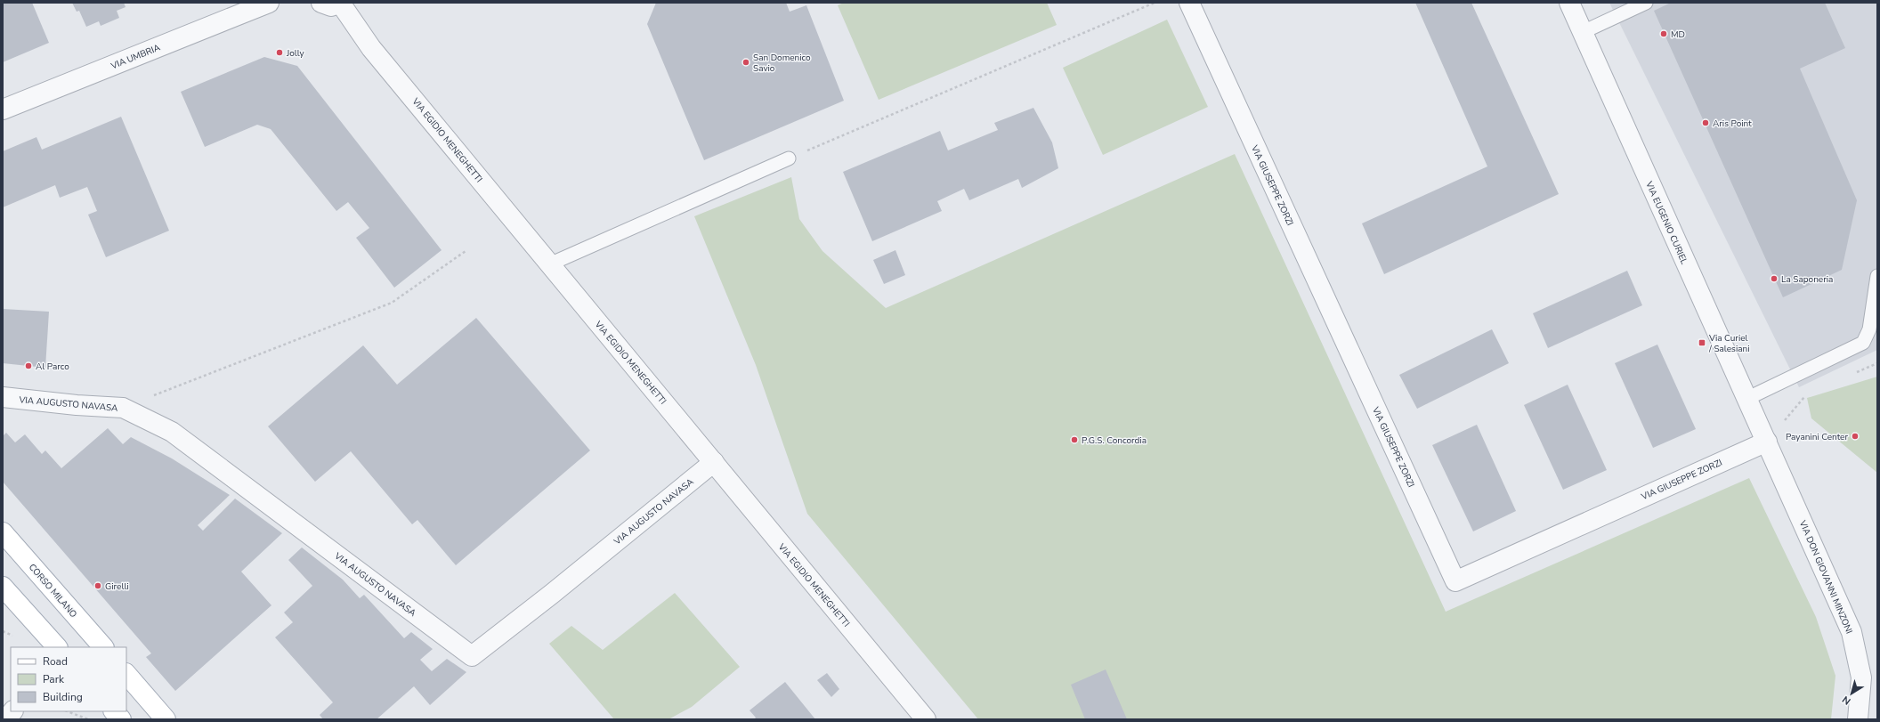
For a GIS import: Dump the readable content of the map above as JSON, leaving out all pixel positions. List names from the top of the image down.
{
  "streets": {
    "main road": ["CORSO MILANO"],
    "street": [
      "VIA UMBRIA",
      "VIA EGIDIO MENEGHETTI",
      "VIA GIUSEPPE ZORZI",
      "VIA EUGENIO CURIEL",
      "VIA AUGUSTO NAVASA",
      "VIA DON GIOVANNI MINZONI"
    ]
  },
  "crossings": [
    ["VIA EGIDIO MENEGHETTI", "VIA AUGUSTO NAVASA"],
    ["VIA GIUSEPPE ZORZI", "VIA EUGENIO CURIEL"],
    ["VIA GIUSEPPE ZORZI", "VIA DON GIOVANNI MINZONI"],
    ["VIA EUGENIO CURIEL", "VIA DON GIOVANNI MINZONI"]
  ],
  "places": {
    "other": [
      "MD",
      "Jolly",
      "San Domenico Savio",
      "Aris Point",
      "La Saponeria",
      "Al Parco",
      "Payanini Center",
      "P.G.S. Concordia",
      "Girelli"
    ],
    "transit": ["Via Curiel / Salesiani"]
  },
  "legend": ["Road", "Park", "Building"],
  "north": "bottom left"
}
